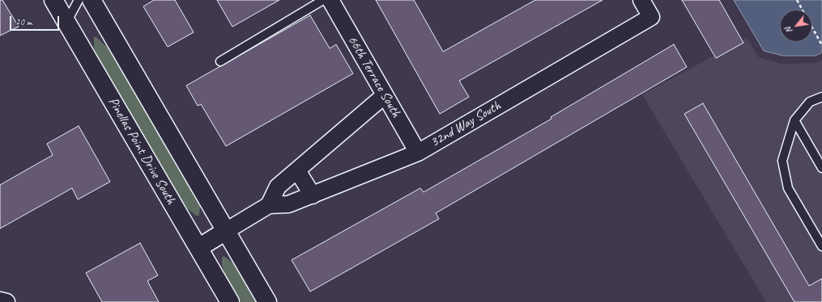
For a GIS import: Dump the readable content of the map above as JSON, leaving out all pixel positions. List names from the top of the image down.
{
  "streets": {
    "street": ["66th Terrace South", "32nd Way South", "Pinellas Point Drive South"]
  },
  "crossings": [
    ["66th Terrace South", "32nd Way South"]
  ],
  "scale_bar": "20 m",
  "north": "bottom left"
}
